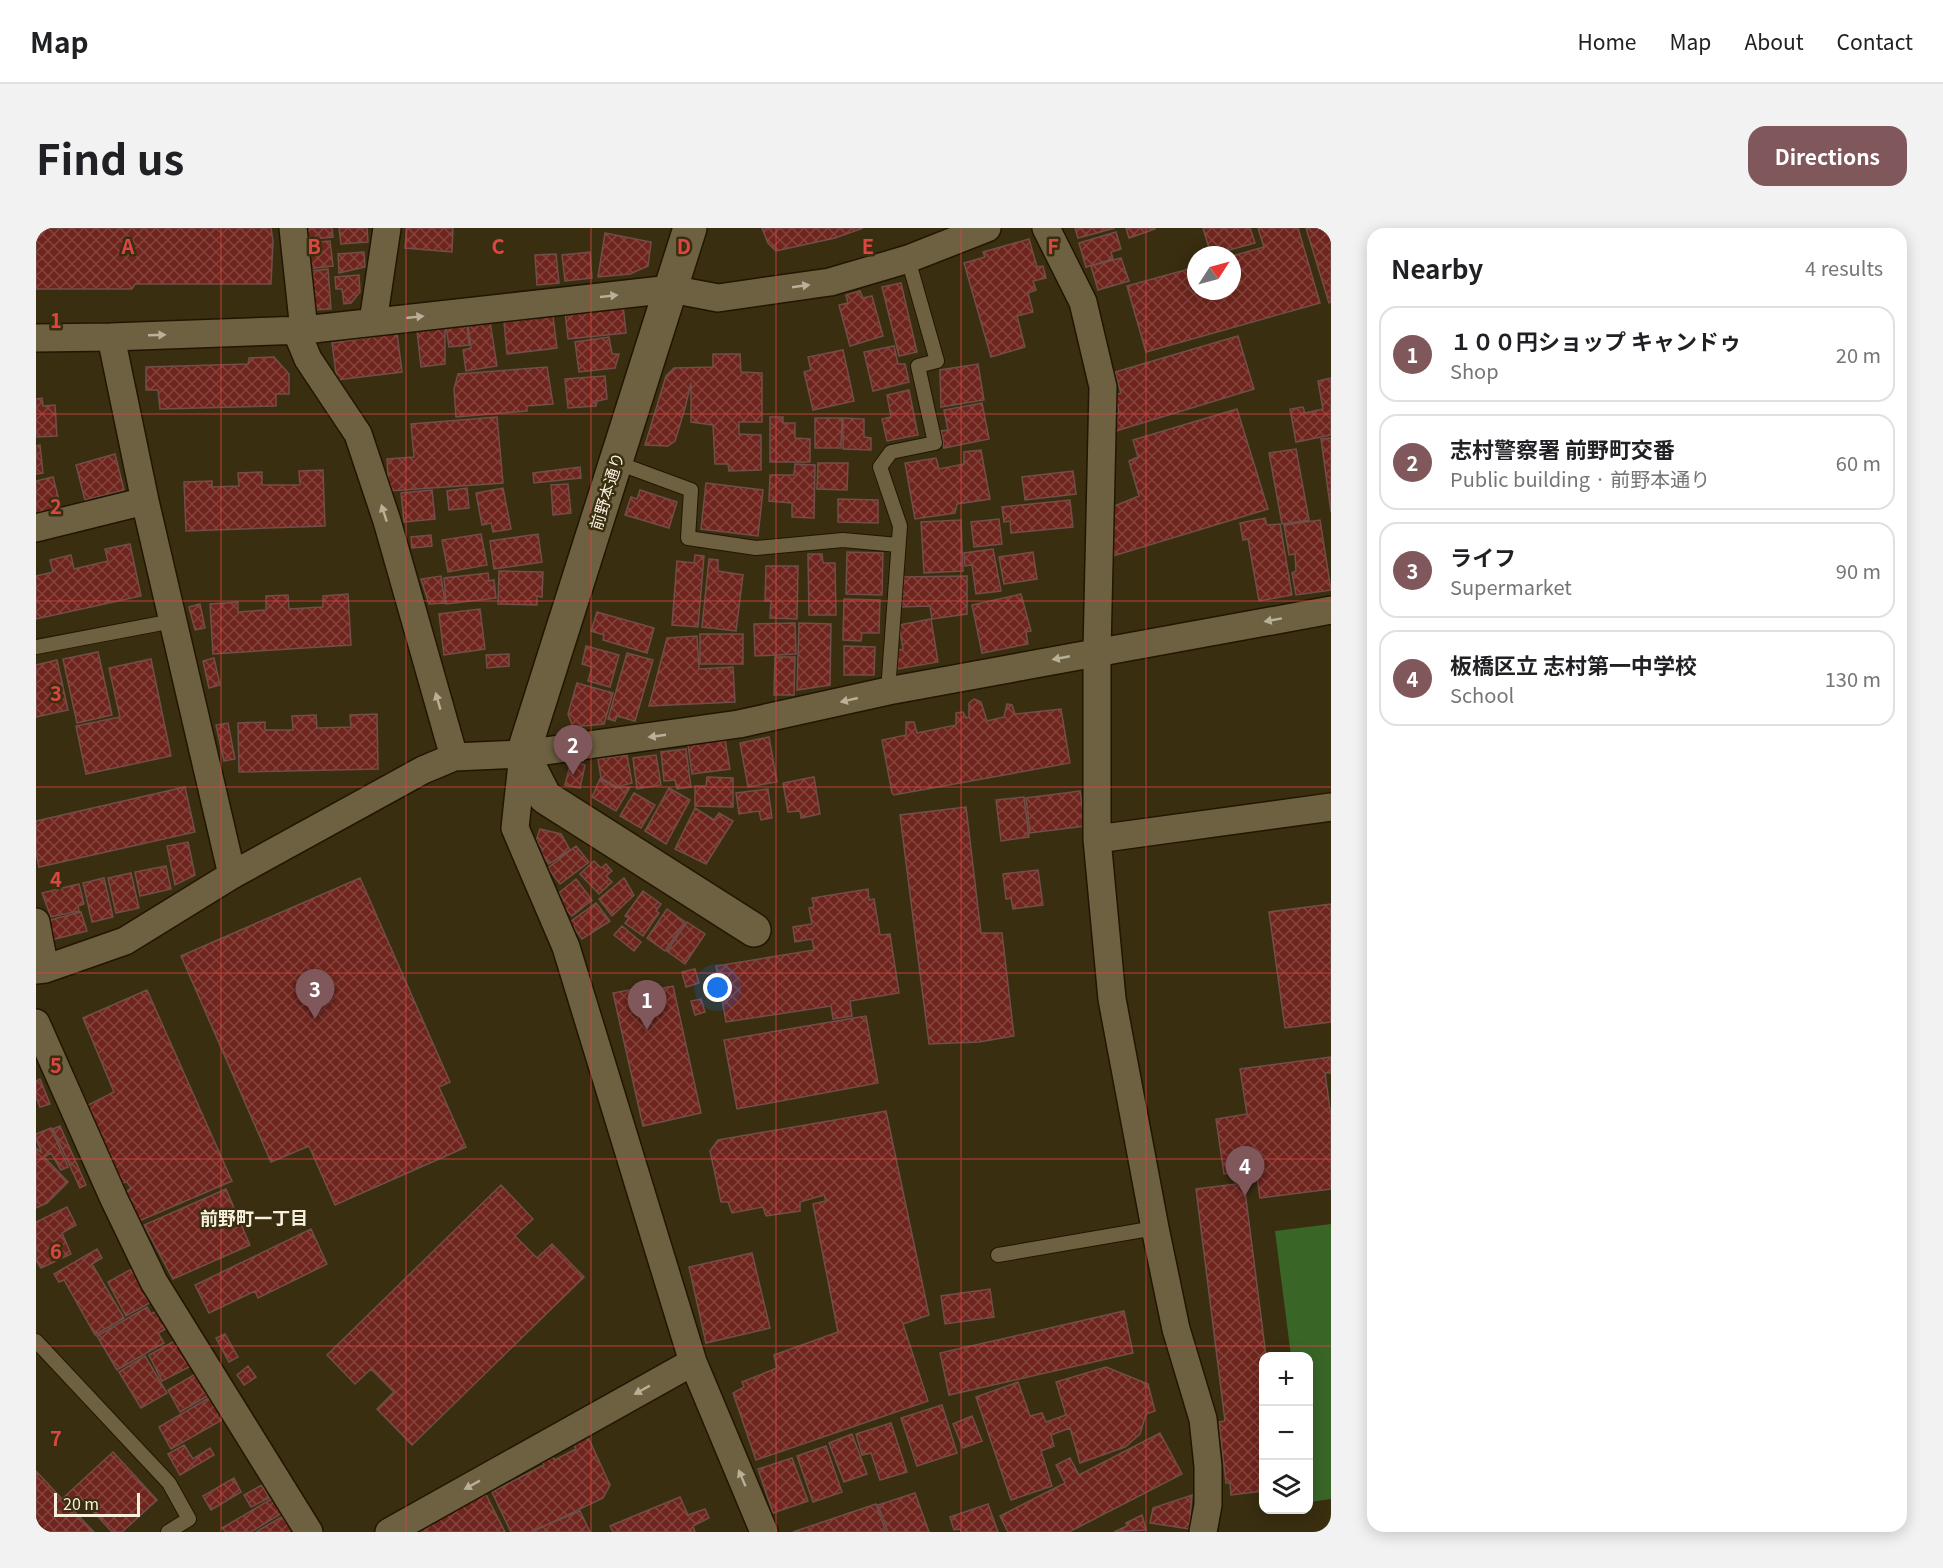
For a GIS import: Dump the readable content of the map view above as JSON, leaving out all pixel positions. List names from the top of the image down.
{
  "streets": {
    "street": ["前野本通り"]
  },
  "districts": ["前野町一丁目"],
  "scale_bar": "20 m",
  "north": "top right",
  "page": {
    "header": "Map",
    "nav": [
      "Home",
      "Map",
      "About",
      "Contact"
    ],
    "title": "Find us",
    "buttons": "Directions",
    "heading": ["Nearby", "4 results"],
    "list": [
      {
        "mark": "1",
        "name": "１００円ショップ キャンドゥ",
        "note": "Shop",
        "value": "20 m"
      },
      {
        "mark": "2",
        "name": "志村警察署 前野町交番",
        "note": "Public building · 前野本通り",
        "value": "60 m"
      },
      {
        "mark": "3",
        "name": "ライフ",
        "note": "Supermarket",
        "value": "90 m"
      },
      {
        "mark": "4",
        "name": "板橋区立 志村第一中学校",
        "note": "School",
        "value": "130 m"
      }
    ],
    "pins": [
      "2",
      "3",
      "1",
      "4"
    ],
    "map_buttons": ["+", "−"],
    "scale": "20 m"
  },
  "grid": {
    "columns": [
      "A",
      "B",
      "C",
      "D",
      "E",
      "F"
    ],
    "rows": [
      "1",
      "2",
      "3",
      "4",
      "5",
      "6",
      "7"
    ]
  }
}
